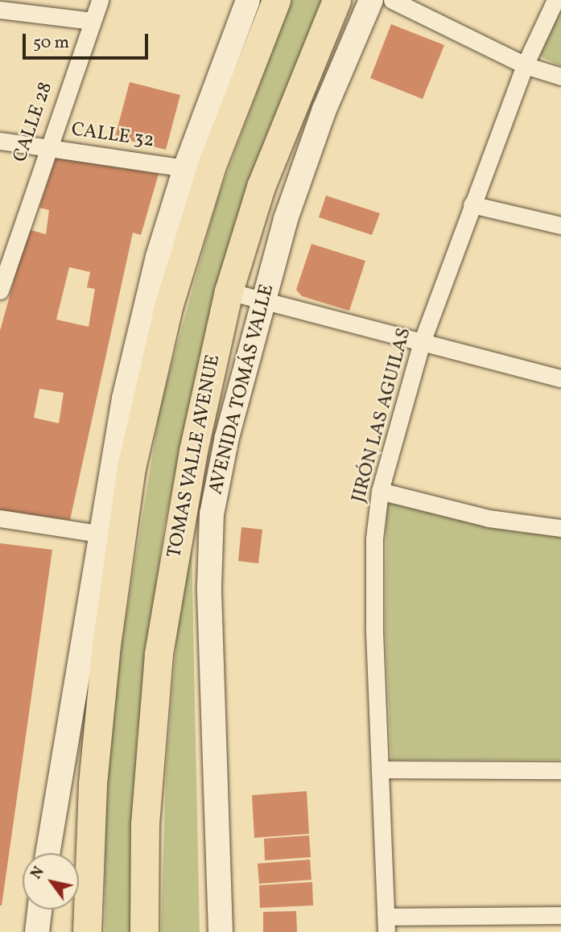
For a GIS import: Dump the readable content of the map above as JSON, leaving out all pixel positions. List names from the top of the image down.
{
  "streets": {
    "main road": ["TOMAS VALLE AVENUE"],
    "street": [
      "CALLE 28",
      "CALLE 32",
      "AVENIDA TOMÁS VALLE",
      "JIRÓN LAS AGUILAS"
    ]
  },
  "crossings": [
    ["CALLE 28", "CALLE 32"]
  ],
  "scale_bar": "50 m",
  "north": "top left"
}
